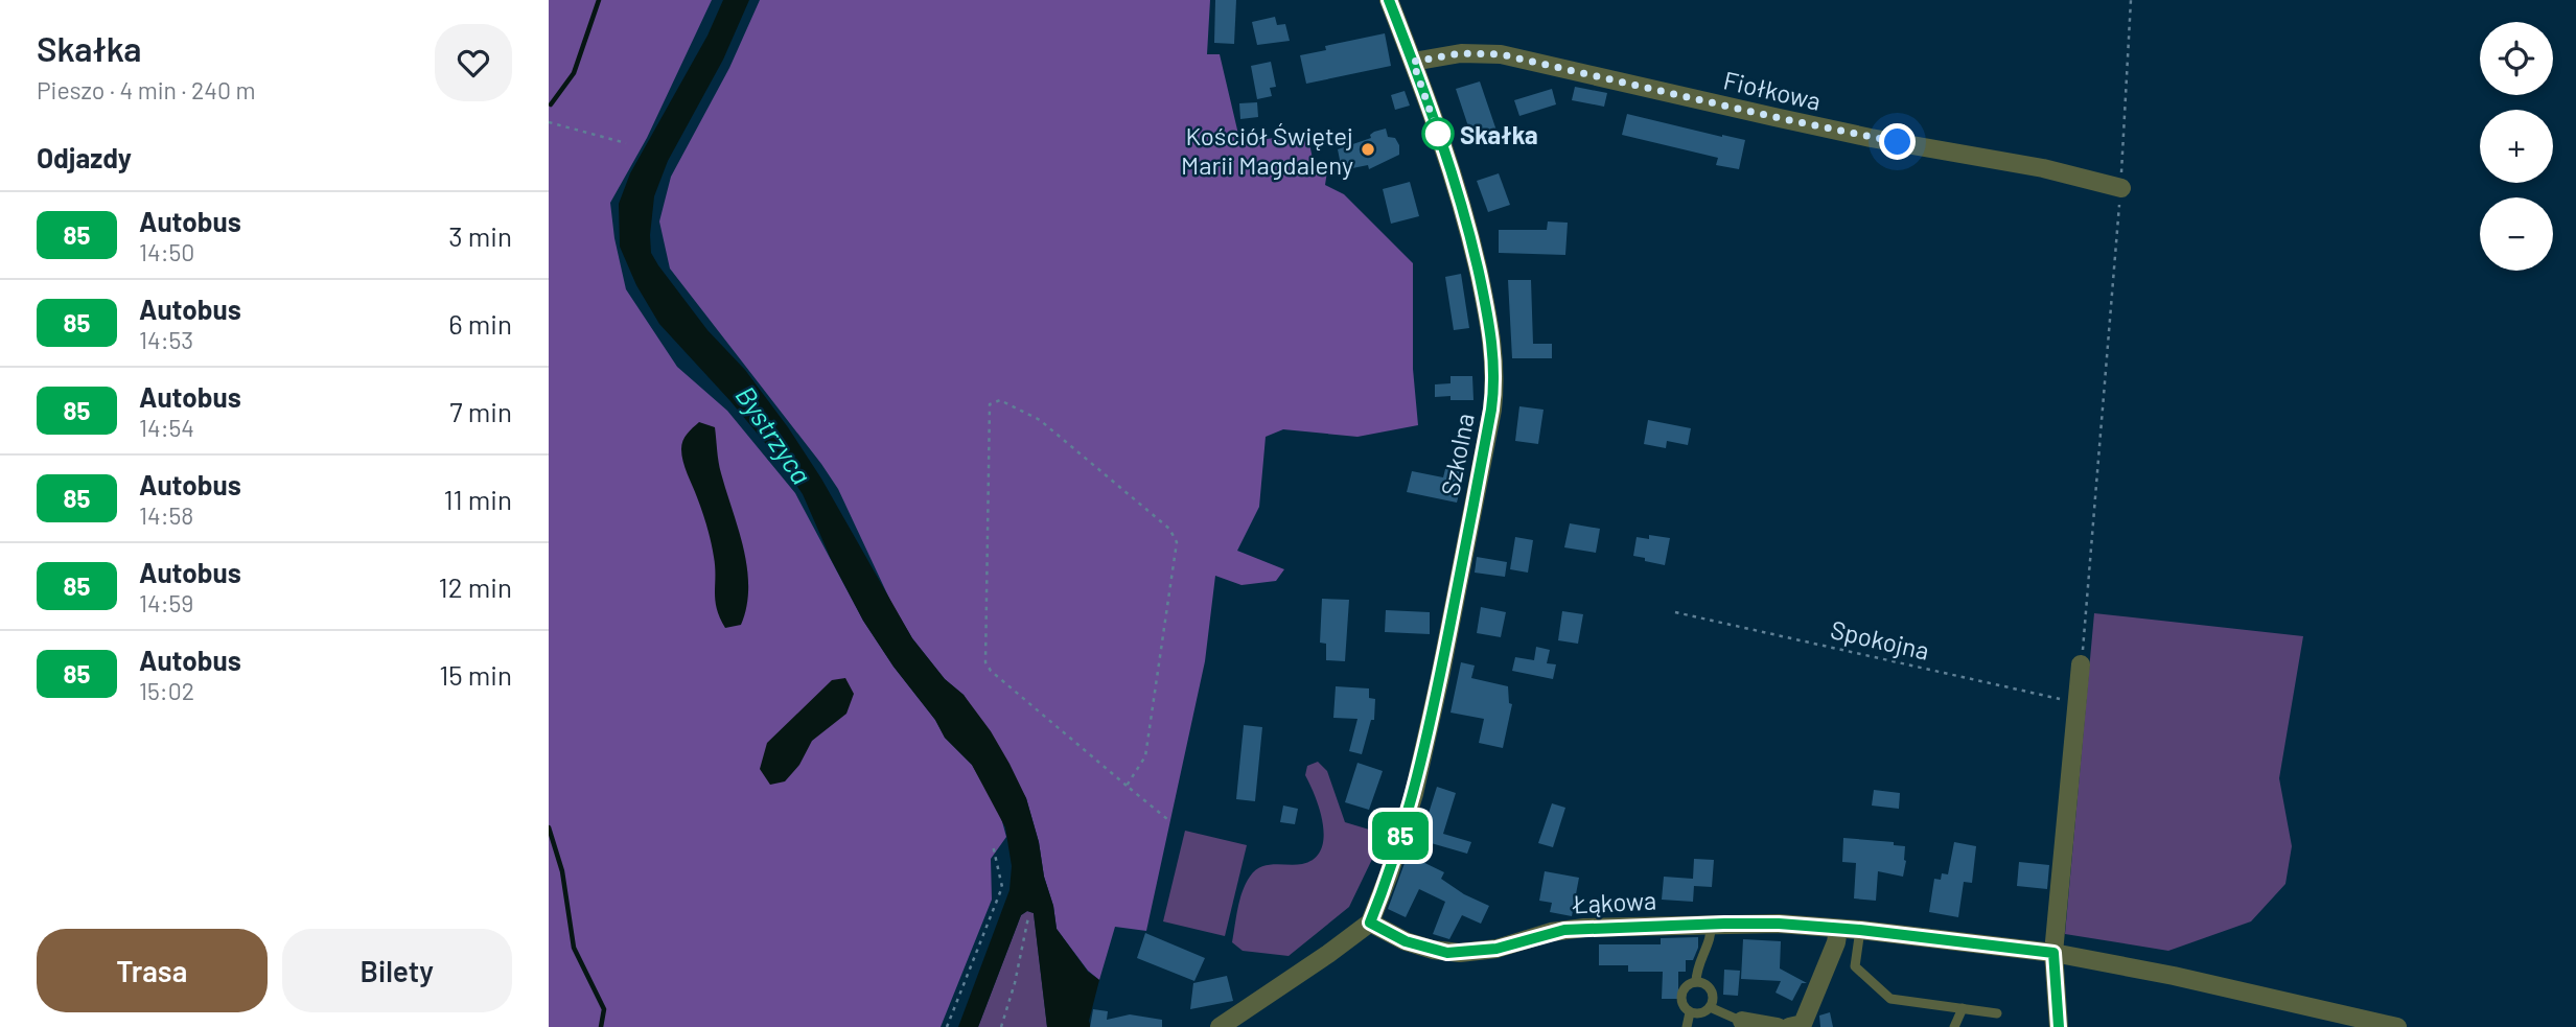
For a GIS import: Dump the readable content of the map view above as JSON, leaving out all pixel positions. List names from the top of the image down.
{
  "streets": {
    "street": ["Fiołkowa", "Szkolna", "Łąkowa"],
    "path": ["Spokojna"]
  },
  "crossings": [
    ["Fiołkowa", "Szkolna"],
    ["Szkolna", "Łąkowa"]
  ],
  "water": ["Bystrzyca"],
  "places": ["Skałka", "Kościół Świętej Marii Magdaleny"],
  "lines": ["bus line 85"],
  "page": {
    "heading": [
      ["Skałka", "Pieszo · 4 min · 240 m"],
      "Odjazdy"
    ],
    "on_map": "85",
    "map_buttons": ["+", "−"],
    "list": [
      {
        "mark": "85",
        "name": "Autobus",
        "note": "14:50",
        "value": "3 min"
      },
      {
        "mark": "85",
        "name": "Autobus",
        "note": "14:53",
        "value": "6 min"
      },
      {
        "mark": "85",
        "name": "Autobus",
        "note": "14:54",
        "value": "7 min"
      },
      {
        "mark": "85",
        "name": "Autobus",
        "note": "14:58",
        "value": "11 min"
      },
      {
        "mark": "85",
        "name": "Autobus",
        "note": "14:59",
        "value": "12 min"
      },
      {
        "mark": "85",
        "name": "Autobus",
        "note": "15:02",
        "value": "15 min"
      }
    ],
    "buttons": ["Trasa", "Bilety"]
  }
}
